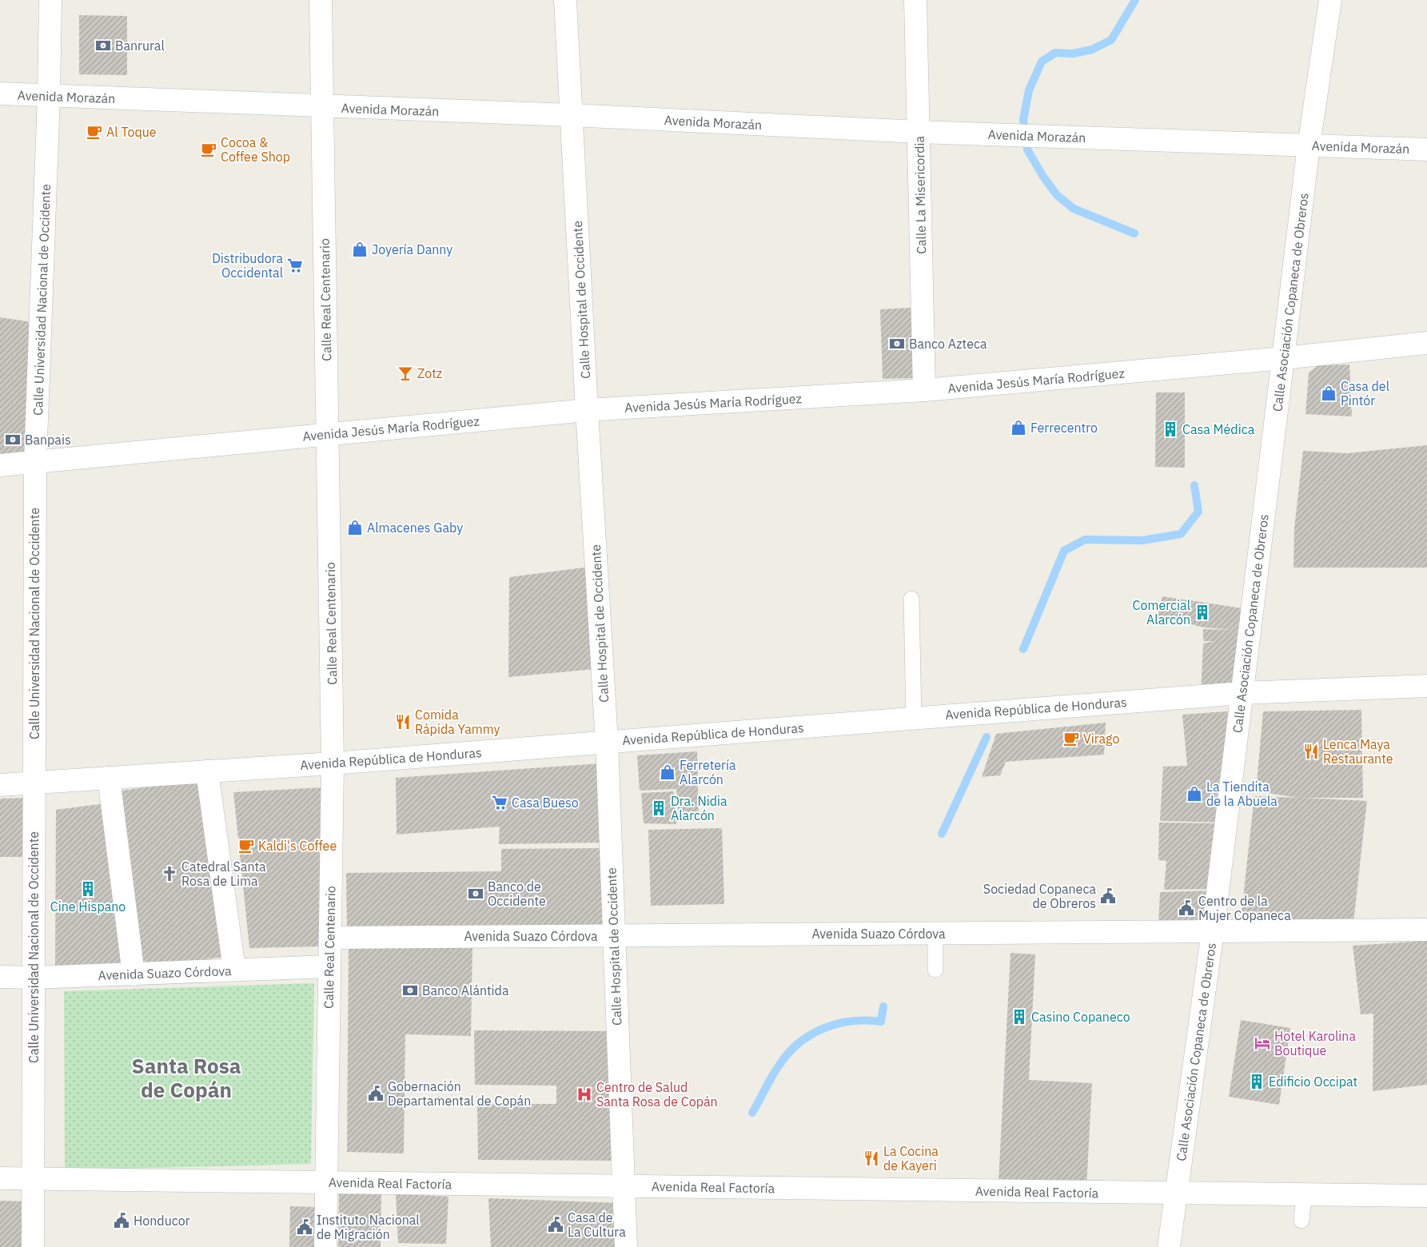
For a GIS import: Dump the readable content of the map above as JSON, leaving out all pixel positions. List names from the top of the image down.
{
  "streets": {
    "street": [
      "Avenida Morazán",
      "Calle La Misericordia",
      "Calle Universidad Nacional de Occidente",
      "Calle Real Centenario",
      "Calle Hospital de Occidente",
      "Calle Asociación Copaneca de Obreros",
      "Avenida Jesús María Rodríguez",
      "Avenida República de Honduras",
      "Avenida Suazo Córdova",
      "Avenida Real Factoría"
    ]
  },
  "crossings": [
    ["Avenida Morazán", "Calle La Misericordia"],
    ["Avenida Morazán", "Calle Universidad Nacional de Occidente"],
    ["Avenida Morazán", "Calle Real Centenario"],
    ["Avenida Morazán", "Calle Hospital de Occidente"],
    ["Avenida Morazán", "Calle Asociación Copaneca de Obreros"],
    ["Calle La Misericordia", "Avenida Jesús María Rodríguez"],
    ["Calle Universidad Nacional de Occidente", "Avenida Jesús María Rodríguez"],
    ["Calle Universidad Nacional de Occidente", "Avenida República de Honduras"],
    ["Calle Universidad Nacional de Occidente", "Avenida Suazo Córdova"],
    ["Calle Universidad Nacional de Occidente", "Avenida Real Factoría"],
    ["Calle Real Centenario", "Avenida Jesús María Rodríguez"],
    ["Calle Real Centenario", "Avenida República de Honduras"],
    ["Calle Real Centenario", "Avenida Suazo Córdova"],
    ["Calle Real Centenario", "Avenida Real Factoría"],
    ["Calle Hospital de Occidente", "Avenida Jesús María Rodríguez"],
    ["Calle Hospital de Occidente", "Avenida República de Honduras"],
    ["Calle Hospital de Occidente", "Avenida Suazo Córdova"],
    ["Calle Hospital de Occidente", "Avenida Real Factoría"],
    ["Calle Asociación Copaneca de Obreros", "Avenida Jesús María Rodríguez"],
    ["Calle Asociación Copaneca de Obreros", "Avenida República de Honduras"],
    ["Calle Asociación Copaneca de Obreros", "Avenida Suazo Córdova"],
    ["Calle Asociación Copaneca de Obreros", "Avenida Real Factoría"]
  ],
  "districts": ["Santa Rosa de Copán"],
  "places": {
    "bank": [
      "Banrural",
      "Banco Azteca",
      "Banpais",
      "Banco de Occidente",
      "Banco Alántida"
    ],
    "cafe": [
      "Al Toque",
      "Cocoa & Coffee Shop",
      "Virago",
      "Kaldi's Coffee"
    ],
    "shop": [
      "Joyería Danny",
      "Casa del Pintór",
      "Ferrecentro",
      "Almacenes Gaby",
      "Ferretería Alarcón",
      "La Tiendita de la Abuela"
    ],
    "supermarket": ["Distribudora Occidental", "Casa Bueso"],
    "bar": ["Zotz"],
    "building": [
      "Casa Médica",
      "Comercial Alarcón",
      "Dra. Nidia Alarcón",
      "Cine Hispano",
      "Casino Copaneco",
      "Edificio Occipat"
    ],
    "restaurant": ["Comida Rápida Yammy", "Lenca Maya Restaurante", "La Cocina de Kayeri"],
    "church": ["Catedral Santa Rosa de Lima"],
    "public building": [
      "Sociedad Copaneca de Obreros",
      "Centro de la Mujer Copaneca",
      "Gobernación Departamental de Copán",
      "Honducor",
      "Casa de La Cultura",
      "Instituto Nacional de Migración"
    ],
    "hotel": ["Hotel Karolina Boutique"],
    "hospital": ["Centro de Salud Santa Rosa de Copán"]
  }
}
